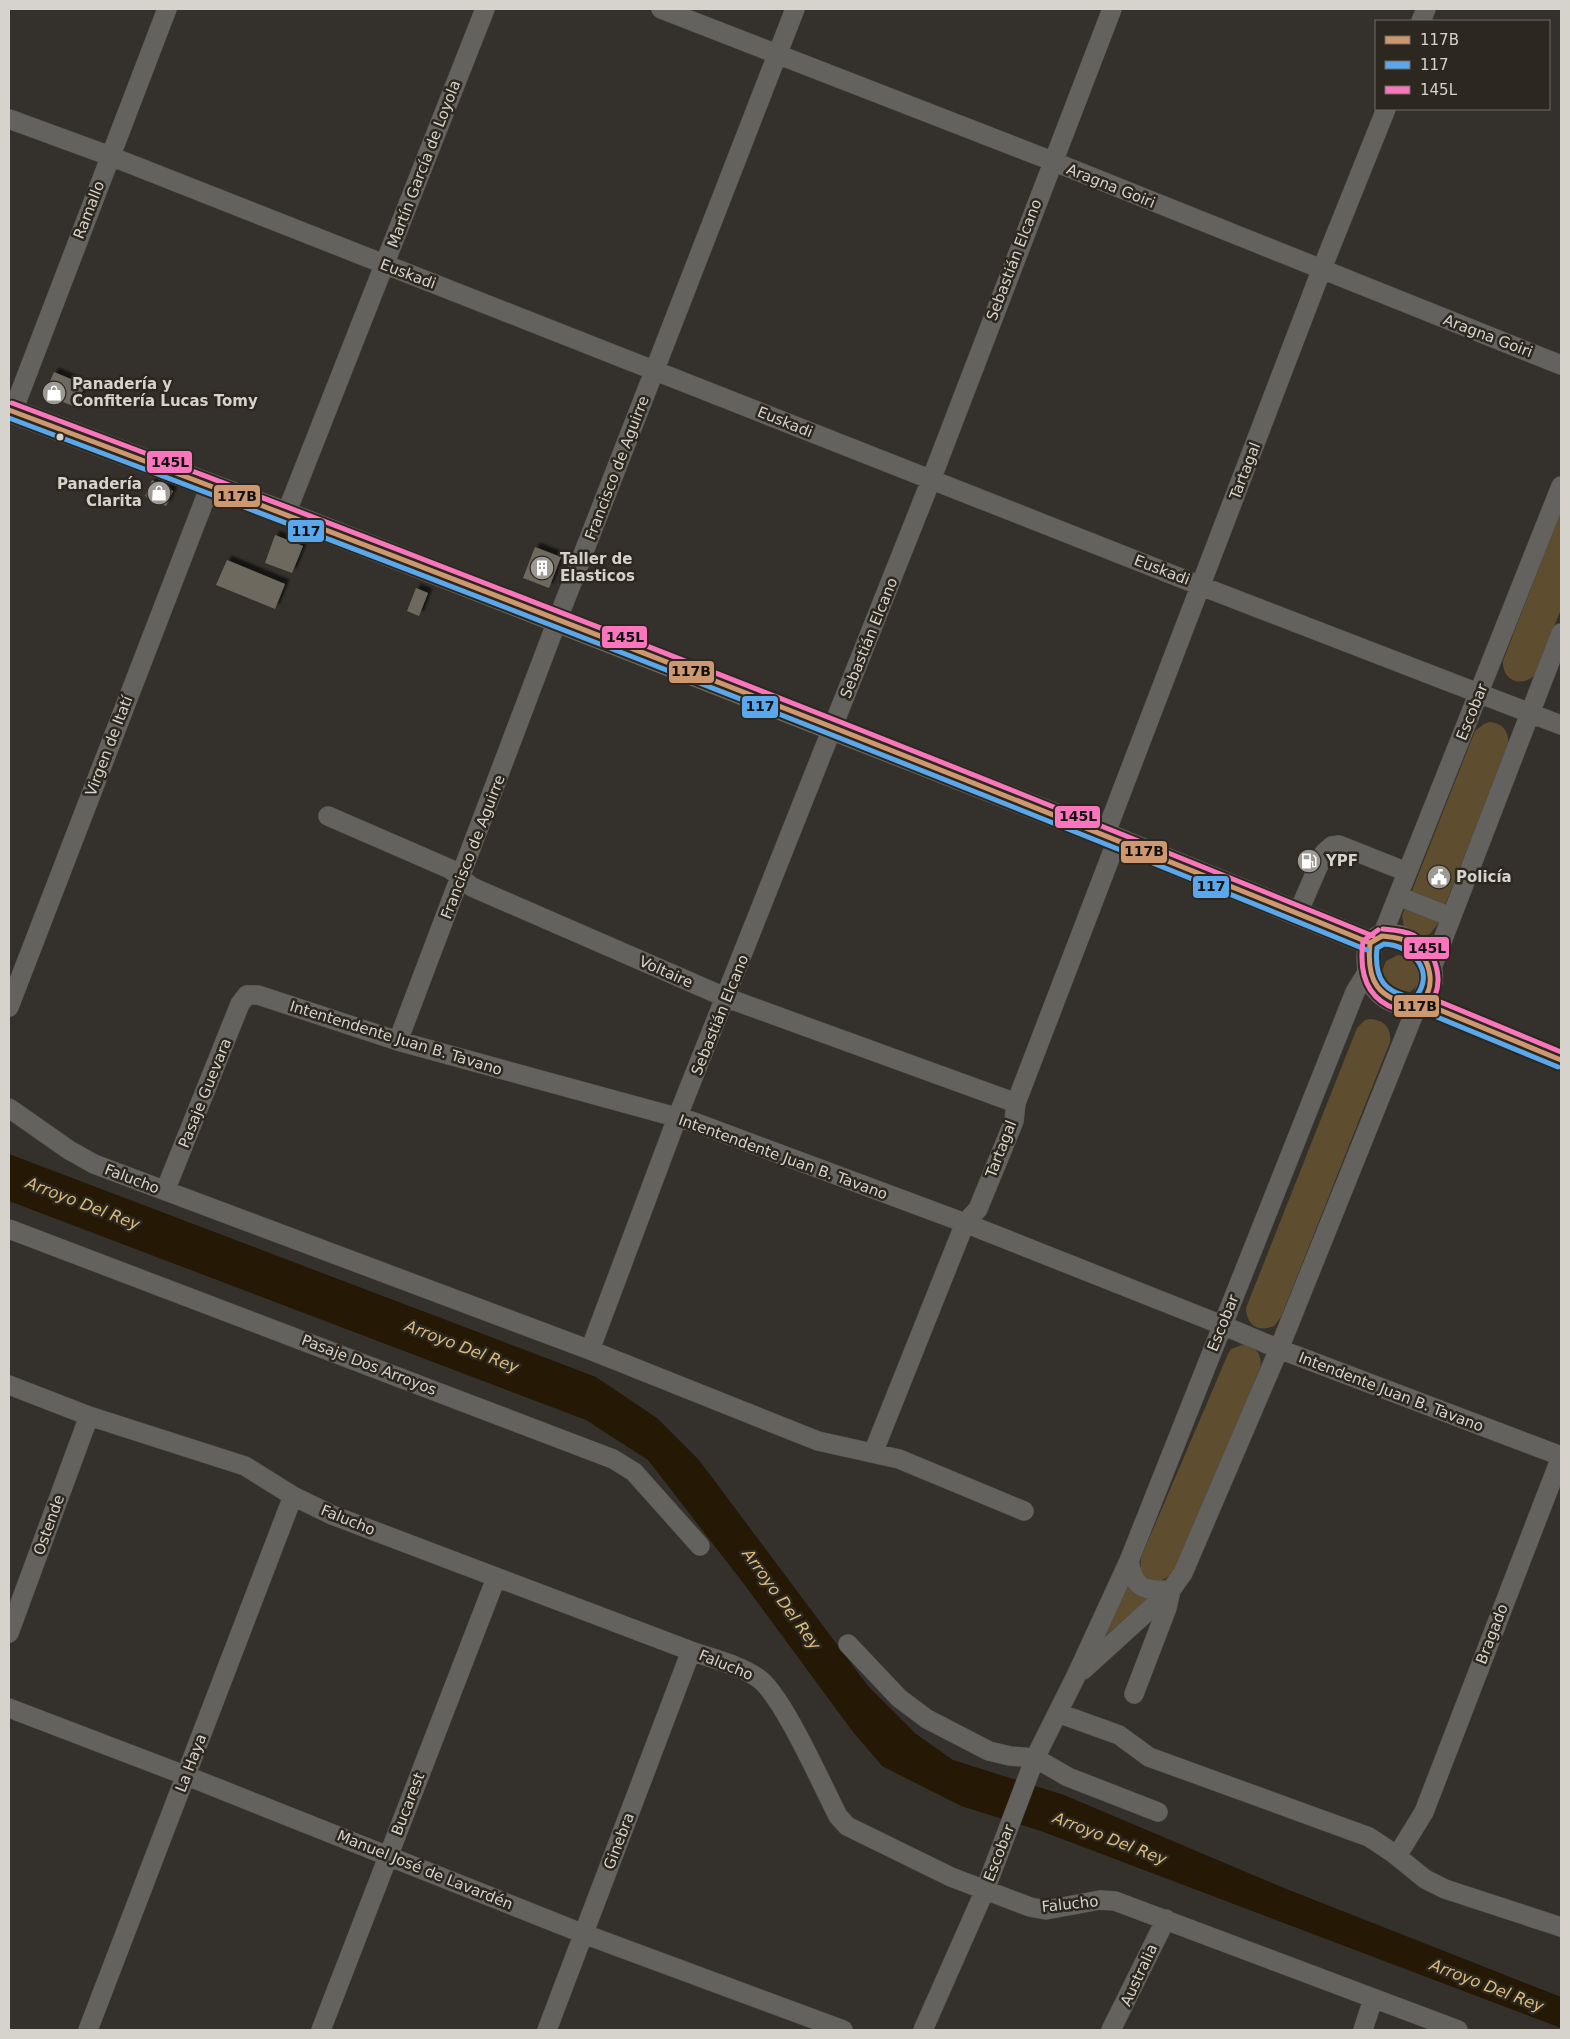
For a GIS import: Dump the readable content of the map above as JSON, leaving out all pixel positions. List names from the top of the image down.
{
  "streets": {
    "street": [
      "Martín García de Loyola",
      "Aragna Goiri",
      "Ramallo",
      "Sebastián Elcano",
      "Euskadi",
      "Francisco de Aguirre",
      "Tartagal",
      "Escobar",
      "Virgen de Itatí",
      "Voltaire",
      "Intentendente Juan B. Tavano",
      "Pasaje Guevara",
      "Falucho",
      "Pasaje Dos Arroyos",
      "Intendente Juan B. Tavano",
      "Ostende",
      "Bragado",
      "La Haya",
      "Bucarest",
      "Ginebra",
      "Manuel José de Lavardén",
      "Australia"
    ]
  },
  "crossings": [
    ["Martín García de Loyola", "Euskadi"],
    ["Aragna Goiri", "Sebastián Elcano"],
    ["Aragna Goiri", "Francisco de Aguirre"],
    ["Aragna Goiri", "Tartagal"],
    ["Ramallo", "Euskadi"],
    ["Sebastián Elcano", "Euskadi"],
    ["Sebastián Elcano", "Voltaire"],
    ["Sebastián Elcano", "Intentendente Juan B. Tavano"],
    ["Sebastián Elcano", "Falucho"],
    ["Euskadi", "Francisco de Aguirre"],
    ["Euskadi", "Tartagal"],
    ["Euskadi", "Escobar"],
    ["Francisco de Aguirre", "Voltaire"],
    ["Francisco de Aguirre", "Intentendente Juan B. Tavano"],
    ["Tartagal", "Voltaire"],
    ["Tartagal", "Intentendente Juan B. Tavano"],
    ["Tartagal", "Falucho"],
    ["Escobar", "Intentendente Juan B. Tavano"],
    ["Escobar", "Falucho"],
    ["Escobar", "Intendente Juan B. Tavano"],
    ["Intentendente Juan B. Tavano", "Pasaje Guevara"],
    ["Intentendente Juan B. Tavano", "Intendente Juan B. Tavano"],
    ["Pasaje Guevara", "Falucho"],
    ["Falucho", "Ostende"],
    ["Falucho", "La Haya"],
    ["Falucho", "Bucarest"],
    ["Falucho", "Ginebra"],
    ["Falucho", "Australia"],
    ["Intendente Juan B. Tavano", "Bragado"],
    ["La Haya", "Manuel José de Lavardén"],
    ["Bucarest", "Manuel José de Lavardén"],
    ["Ginebra", "Manuel José de Lavardén"]
  ],
  "water": ["Arroyo Del Rey"],
  "places": {
    "shop": ["Panadería y Confitería Lucas Tomy", "Panadería Clarita"],
    "building": ["Taller de Elasticos"],
    "fuel station": ["YPF"],
    "public building": ["Policía"]
  },
  "lines": ["transit line 145L", "transit line 117B", "transit line 117"],
  "legend": ["117B", "117", "145L"]
}
